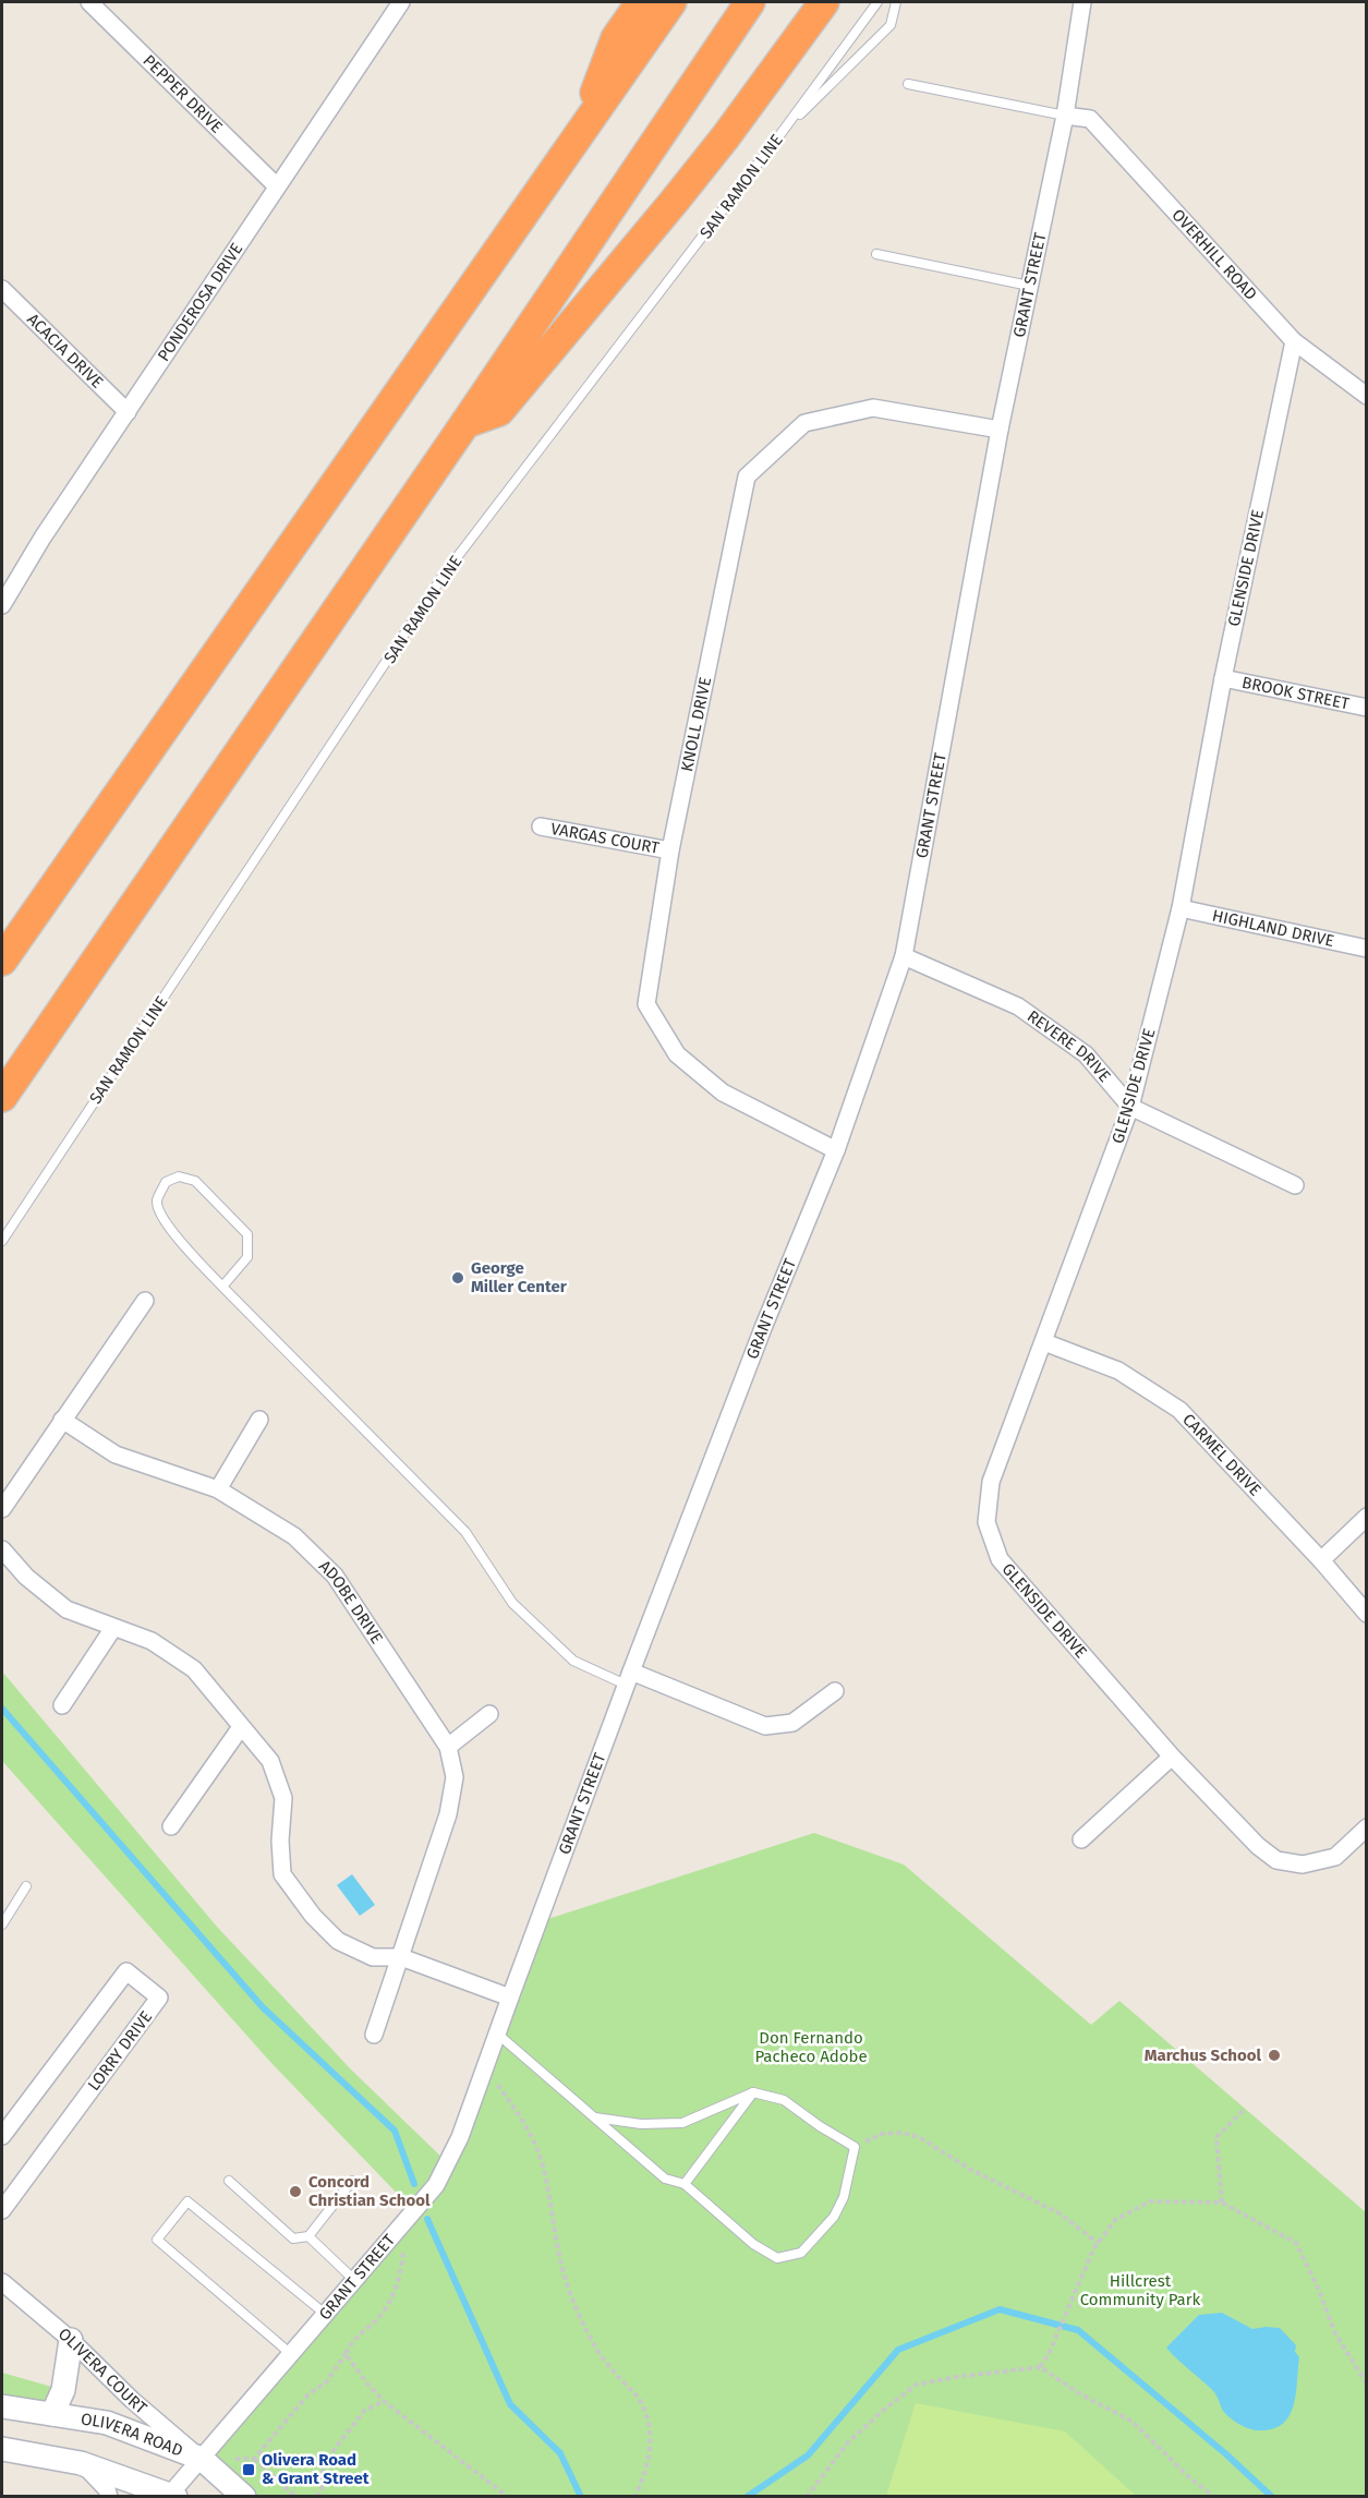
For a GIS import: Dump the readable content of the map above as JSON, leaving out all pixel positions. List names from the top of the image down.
{
  "streets": {
    "street": [
      "PEPPER DRIVE",
      "OVERHILL ROAD",
      "GRANT STREET",
      "PONDEROSA DRIVE",
      "ACACIA DRIVE",
      "GLENSIDE DRIVE",
      "BROOK STREET",
      "KNOLL DRIVE",
      "VARGAS COURT",
      "HIGHLAND DRIVE",
      "REVERE DRIVE",
      "CARMEL DRIVE",
      "ADOBE DRIVE",
      "LORRY DRIVE",
      "OLIVERA COURT",
      "OLIVERA ROAD"
    ],
    "lane": ["SAN RAMON LINE"]
  },
  "crossings": [
    ["PEPPER DRIVE", "PONDEROSA DRIVE"],
    ["OVERHILL ROAD", "GRANT STREET"],
    ["OVERHILL ROAD", "GLENSIDE DRIVE"],
    ["GRANT STREET", "KNOLL DRIVE"],
    ["GRANT STREET", "REVERE DRIVE"],
    ["GRANT STREET", "OLIVERA COURT"],
    ["GRANT STREET", "OLIVERA ROAD"],
    ["PONDEROSA DRIVE", "ACACIA DRIVE"],
    ["GLENSIDE DRIVE", "BROOK STREET"],
    ["GLENSIDE DRIVE", "HIGHLAND DRIVE"],
    ["GLENSIDE DRIVE", "REVERE DRIVE"],
    ["GLENSIDE DRIVE", "CARMEL DRIVE"],
    ["KNOLL DRIVE", "VARGAS COURT"],
    ["OLIVERA COURT", "OLIVERA ROAD"]
  ],
  "parks": ["Don Fernando Pacheco Adobe", "Hillcrest Community Park"],
  "places": {
    "other": ["George Miller Center", "Marchus School", "Concord Christian School"],
    "transit": ["Olivera Road & Grant Street"]
  }
}
